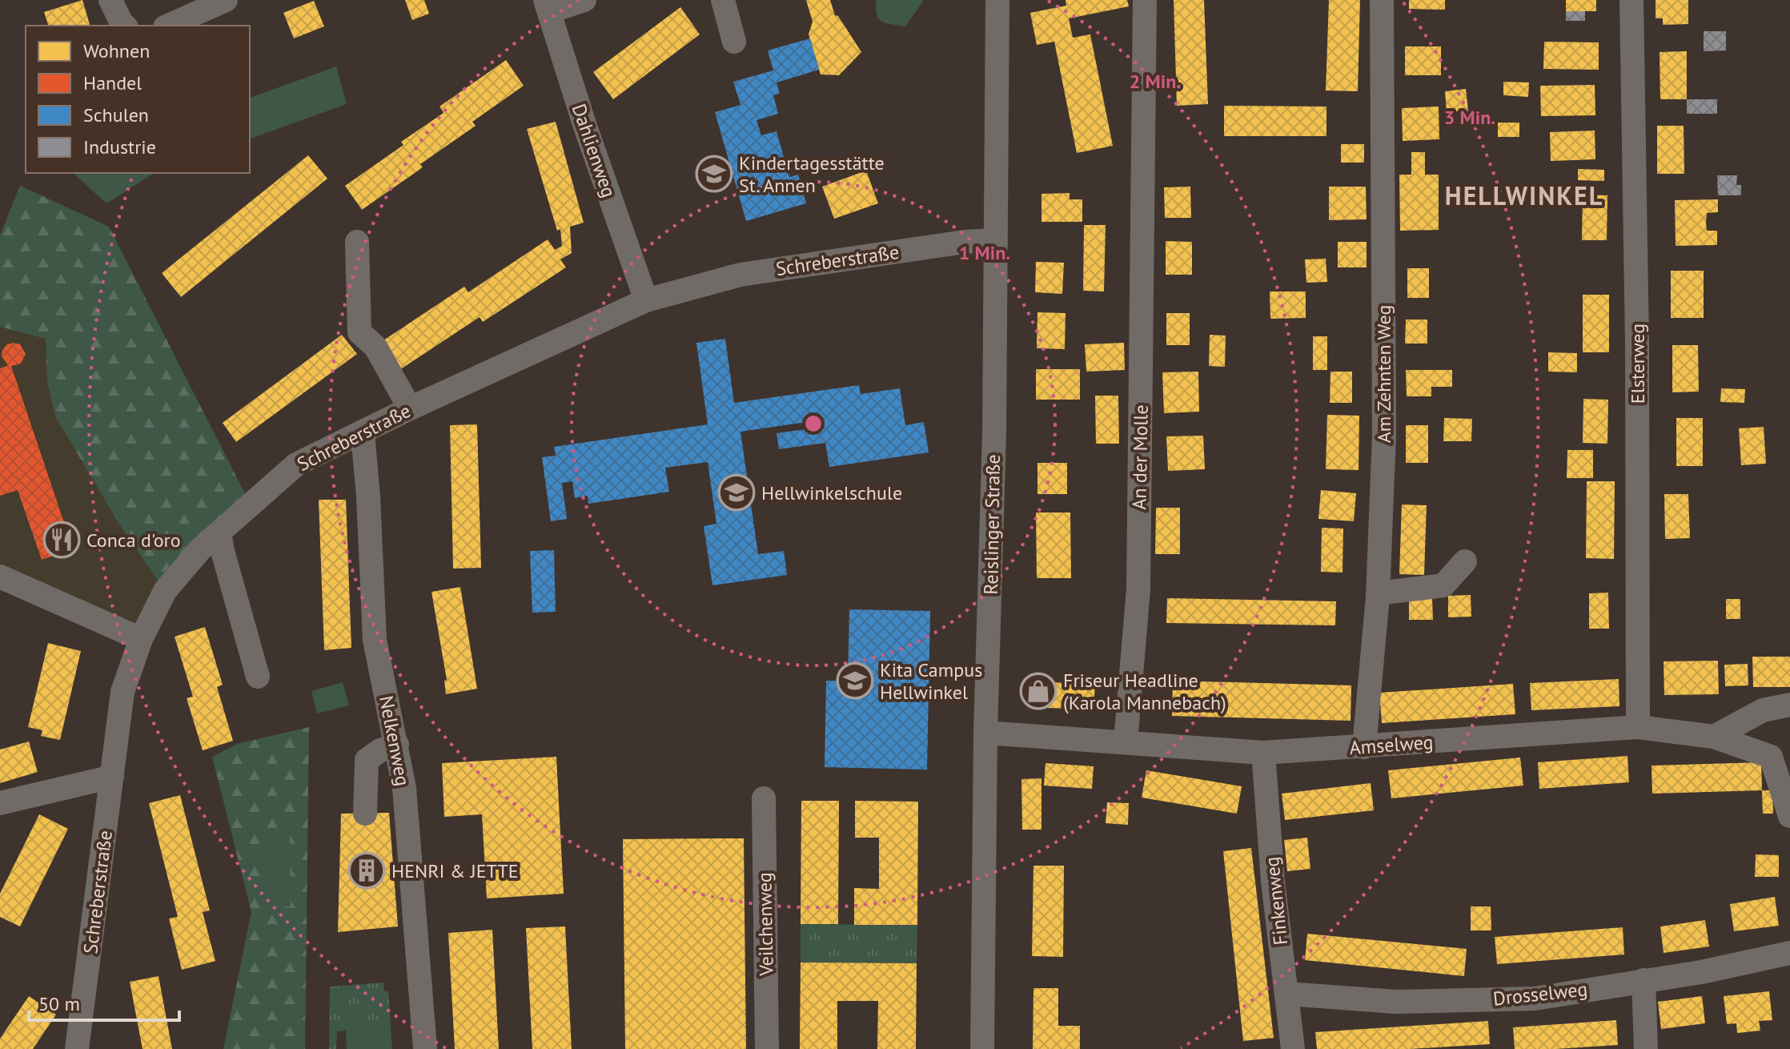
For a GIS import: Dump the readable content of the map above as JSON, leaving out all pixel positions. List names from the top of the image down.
{
  "streets": {
    "street": [
      "Dahlienweg",
      "Schreberstraße",
      "Elsterweg",
      "Am Zehnten Weg",
      "An der Molle",
      "Reislinger Straße",
      "Nelkenweg",
      "Amselweg",
      "Finkenweg",
      "Veilchenweg",
      "Drosselweg"
    ]
  },
  "crossings": [
    ["Dahlienweg", "Schreberstraße"],
    ["Schreberstraße", "Reislinger Straße"],
    ["Schreberstraße", "Nelkenweg"],
    ["Elsterweg", "Amselweg"],
    ["Am Zehnten Weg", "Amselweg"],
    ["An der Molle", "Amselweg"],
    ["Reislinger Straße", "Amselweg"],
    ["Amselweg", "Finkenweg"],
    ["Finkenweg", "Drosselweg"]
  ],
  "districts": ["HELLWINKEL"],
  "places": {
    "school or university": ["Kindertagesstätte St. Annen", "Hellwinkelschule", "Kita Campus Hellwinkel"],
    "restaurant": ["Conca d'oro"],
    "shop": ["Friseur Headline (Karola Mannebach)"],
    "building": ["HENRI & JETTE"]
  },
  "legend": [
    "Wohnen",
    "Handel",
    "Schulen",
    "Industrie"
  ],
  "scale_bar": "50 m",
  "rings": ["2 Min.", "3 Min.", "1 Min."]
}
